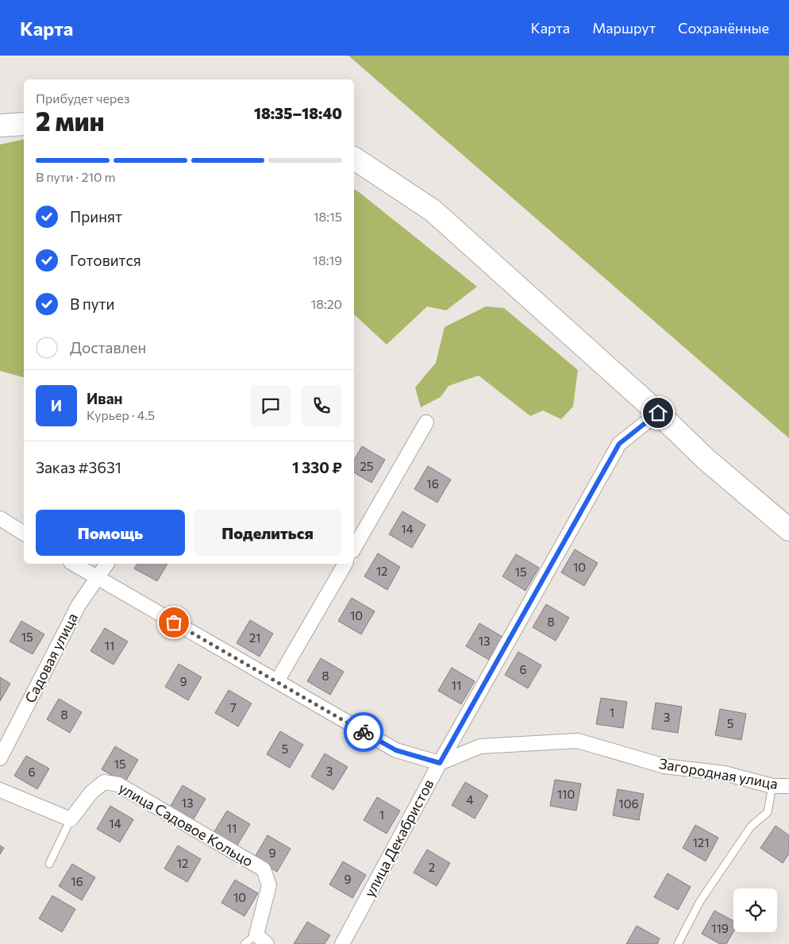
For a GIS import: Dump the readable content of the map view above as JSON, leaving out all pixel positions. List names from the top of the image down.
{
  "streets": {
    "street": [
      "Садовая улица",
      "Загородная улица",
      "улица Садовое Кольцо",
      "улица Декабристов"
    ]
  },
  "crossings": [
    ["Загородная улица", "улица Декабристов"]
  ],
  "house_numbers": [
    "25",
    "16",
    "14",
    "10",
    "12",
    "15",
    "10",
    "8",
    "15",
    "21",
    "13",
    "11",
    "6",
    "8",
    "9",
    "11",
    "7",
    "1",
    "8",
    "3",
    "5",
    "5",
    "15",
    "3",
    "6",
    "110",
    "4",
    "13",
    "106",
    "1",
    "14",
    "11",
    "121",
    "9",
    "12",
    "2",
    "9",
    "16",
    "10",
    "119"
  ],
  "page": {
    "header": "Карта",
    "nav": ["Карта", "Маршрут", "Сохранённые"],
    "heading": ["2 мин", "Прибудет через", "18:35–18:40"],
    "panel": [
      "Иван",
      "Курьер · 4.5",
      "Заказ #3631",
      "1 330 ₽"
    ],
    "bar": "В пути · 210 m",
    "list": [
      ["Принят", "18:15"],
      ["Готовится", "18:19"],
      ["В пути", "18:20"],
      "Доставлен"
    ],
    "round": "И",
    "buttons": ["Помощь", "Поделиться"]
  }
}
